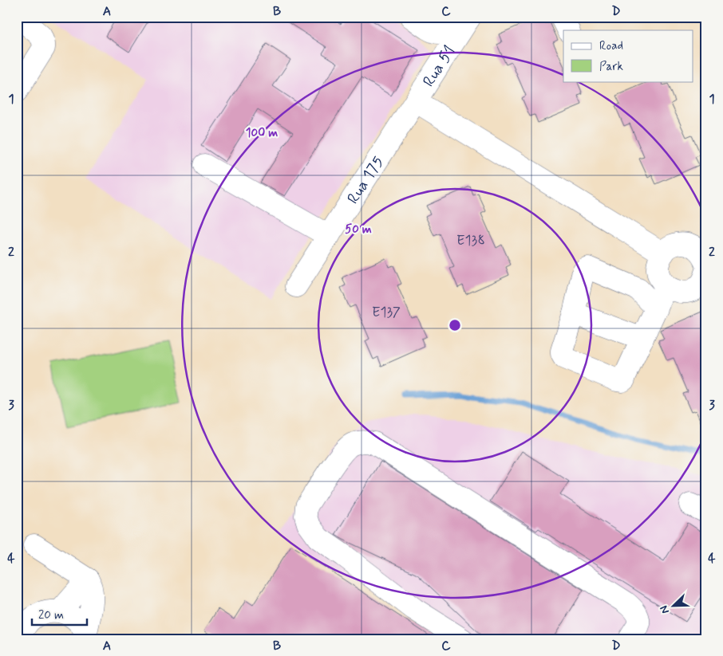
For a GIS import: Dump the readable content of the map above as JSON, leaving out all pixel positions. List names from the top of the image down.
{
  "streets": {
    "street": ["Rua 51", "Rua 175"]
  },
  "crossings": [
    ["Rua 51", "Rua 175"]
  ],
  "house_numbers": ["E138", "E137"],
  "legend": ["Road", "Park"],
  "scale_bar": "20 m",
  "north": "bottom left",
  "grid": {
    "columns": [
      "A",
      "B",
      "C",
      "D"
    ],
    "rows": [
      "1",
      "2",
      "3",
      "4"
    ]
  },
  "rings": ["100 m", "50 m"]
}
